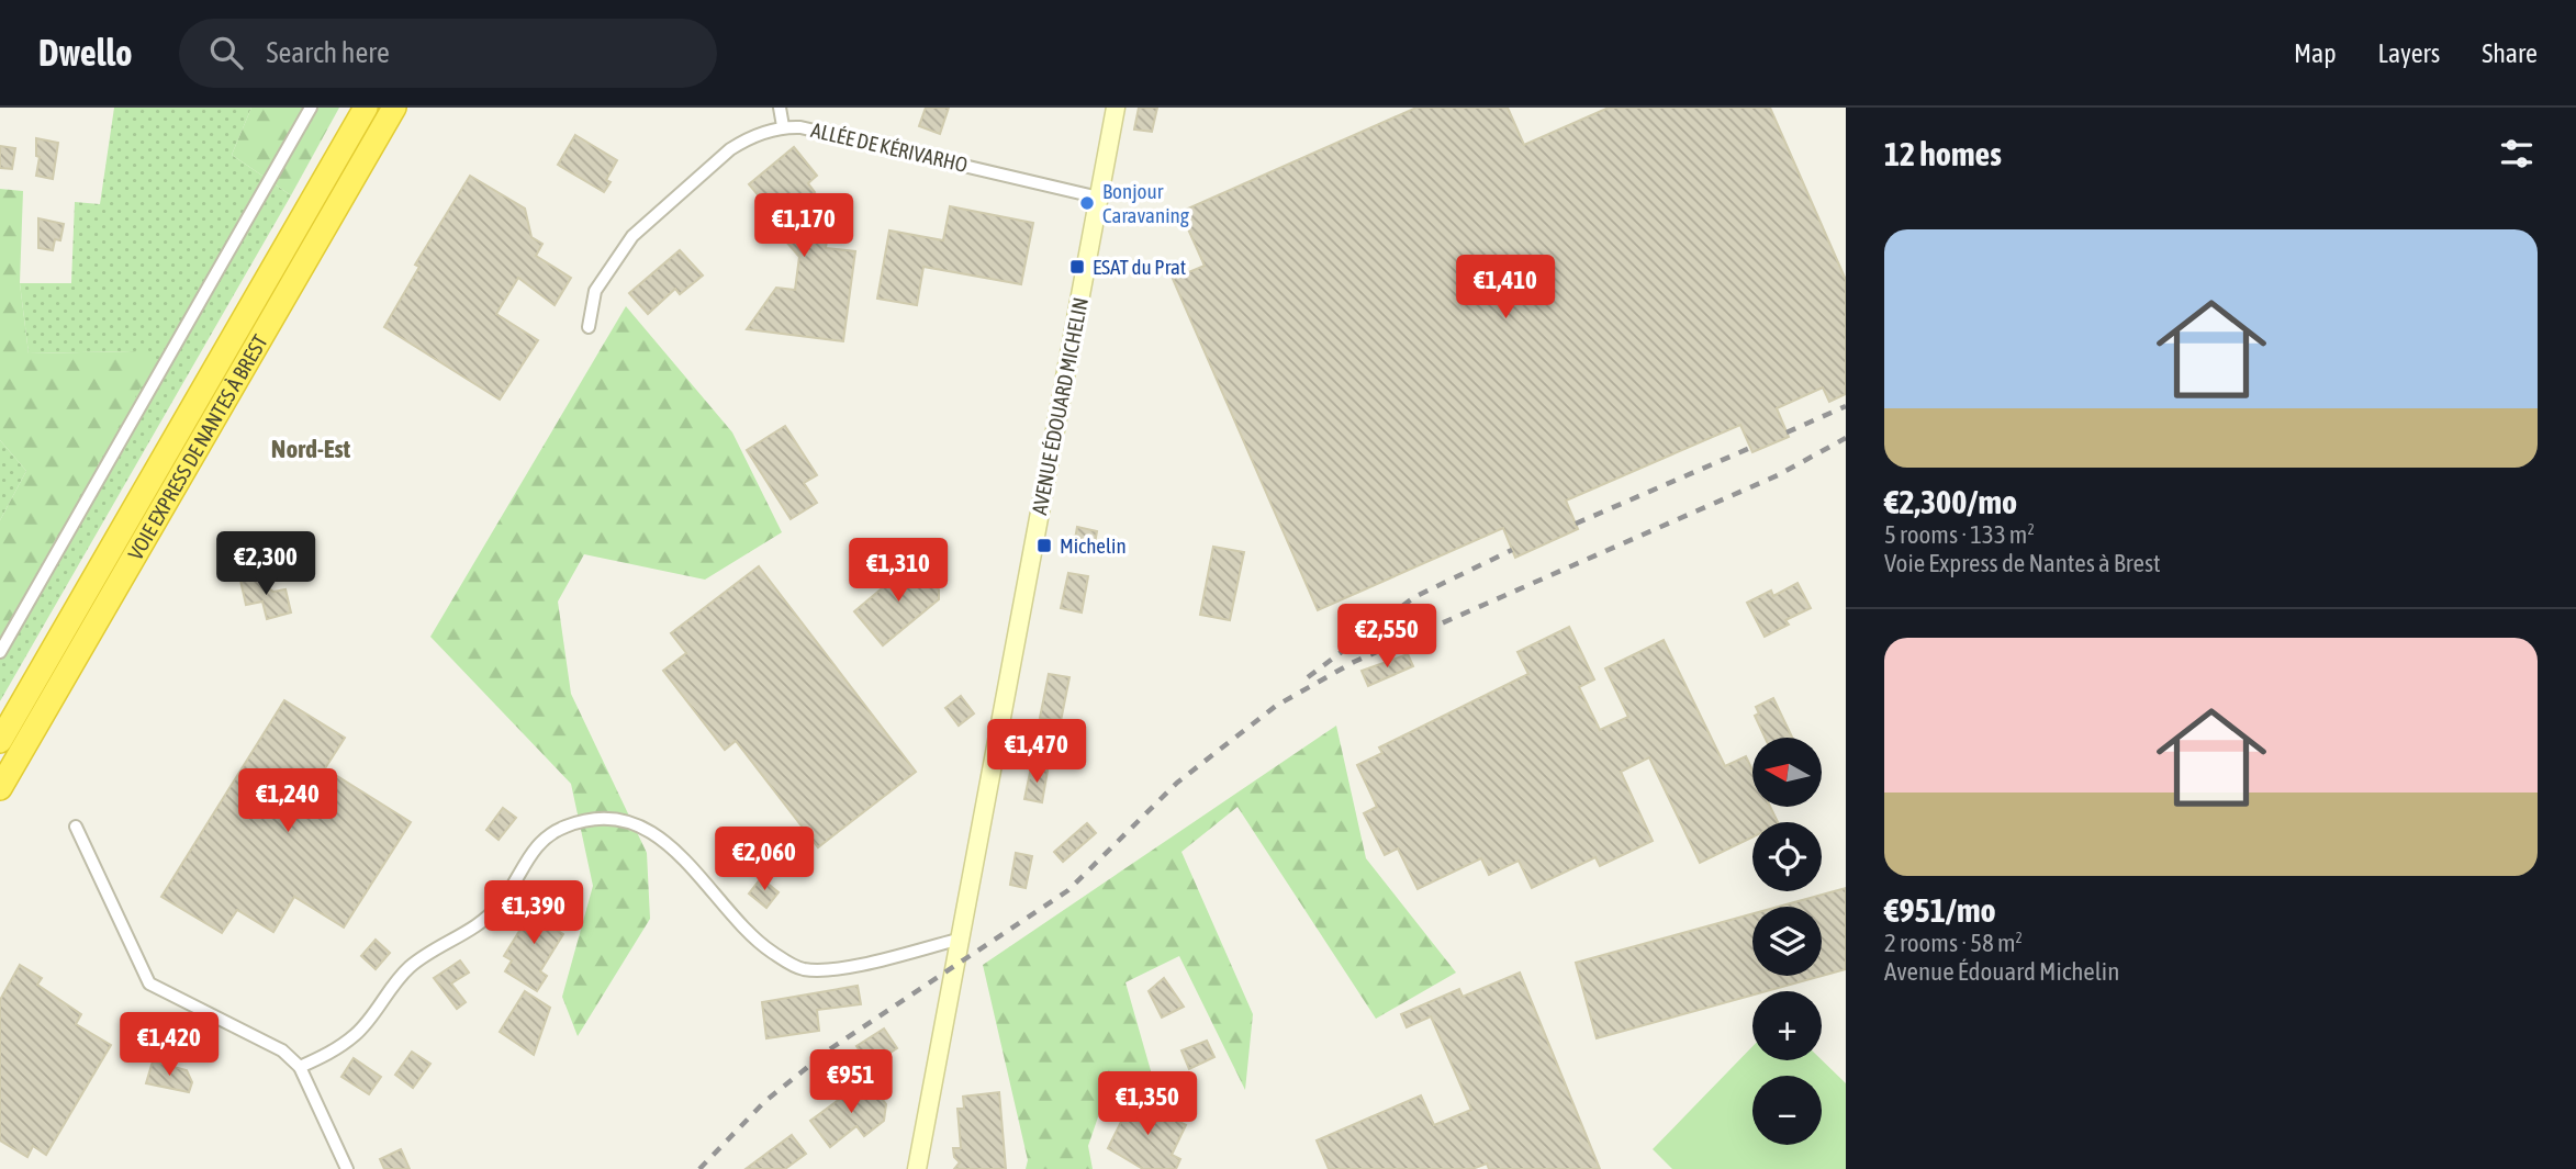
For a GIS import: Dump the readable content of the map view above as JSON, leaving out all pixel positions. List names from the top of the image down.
{
  "streets": {
    "highway": ["VOIE EXPRESS DE NANTES À BREST"],
    "main road": ["AVENUE ÉDOUARD MICHELIN"],
    "street": ["ALLÉE DE KÉRIVARHO"]
  },
  "crossings": [
    ["ALLÉE DE KÉRIVARHO", "AVENUE ÉDOUARD MICHELIN"]
  ],
  "districts": ["Nord-Est"],
  "places": {
    "other": ["Bonjour Caravaning"],
    "transit": ["ESAT du Prat", "Michelin"]
  },
  "north": "left",
  "page": {
    "header": "Dwello",
    "search": "Search here",
    "nav": ["Map", "Layers", "Share"],
    "heading": "12 homes",
    "price": [
      "€1,170",
      "€1,410",
      "€2,300",
      "€1,310",
      "€2,550",
      "€1,470",
      "€1,240",
      "€2,060",
      "€1,390",
      "€1,420",
      "€951",
      "€1,350"
    ],
    "list": [
      {
        "name": "€2,300/mo",
        "note": "5 rooms · 133 m² · Voie Express de Nantes à Brest"
      },
      {
        "name": "€951/mo",
        "note": "2 rooms · 58 m² · Avenue Édouard Michelin"
      }
    ],
    "map_buttons": ["+", "−"]
  }
}
